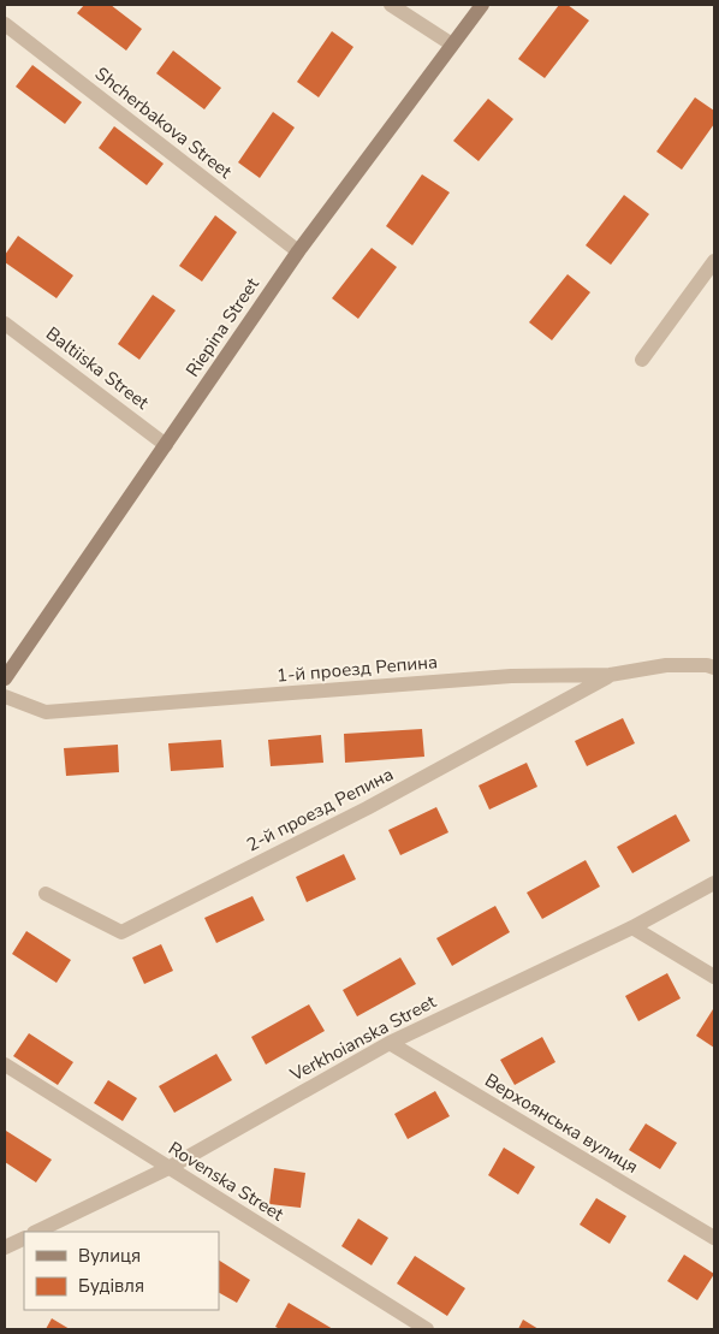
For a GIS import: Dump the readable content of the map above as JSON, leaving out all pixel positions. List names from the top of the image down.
{
  "streets": {
    "street": [
      "Shcherbakova Street",
      "Riepina Street",
      "Baltiiska Street",
      "1-й проезд Репина",
      "2-й проезд Репина",
      "Verkhoianska Street",
      "Верхоянська вулиця",
      "Rovenska Street"
    ]
  },
  "crossings": [
    ["Shcherbakova Street", "Riepina Street"],
    ["Riepina Street", "Baltiiska Street"],
    ["1-й проезд Репина", "2-й проезд Репина"],
    ["Verkhoianska Street", "Верхоянська вулиця"],
    ["Verkhoianska Street", "Rovenska Street"]
  ],
  "legend": ["Вулиця", "Будівля"]
}
